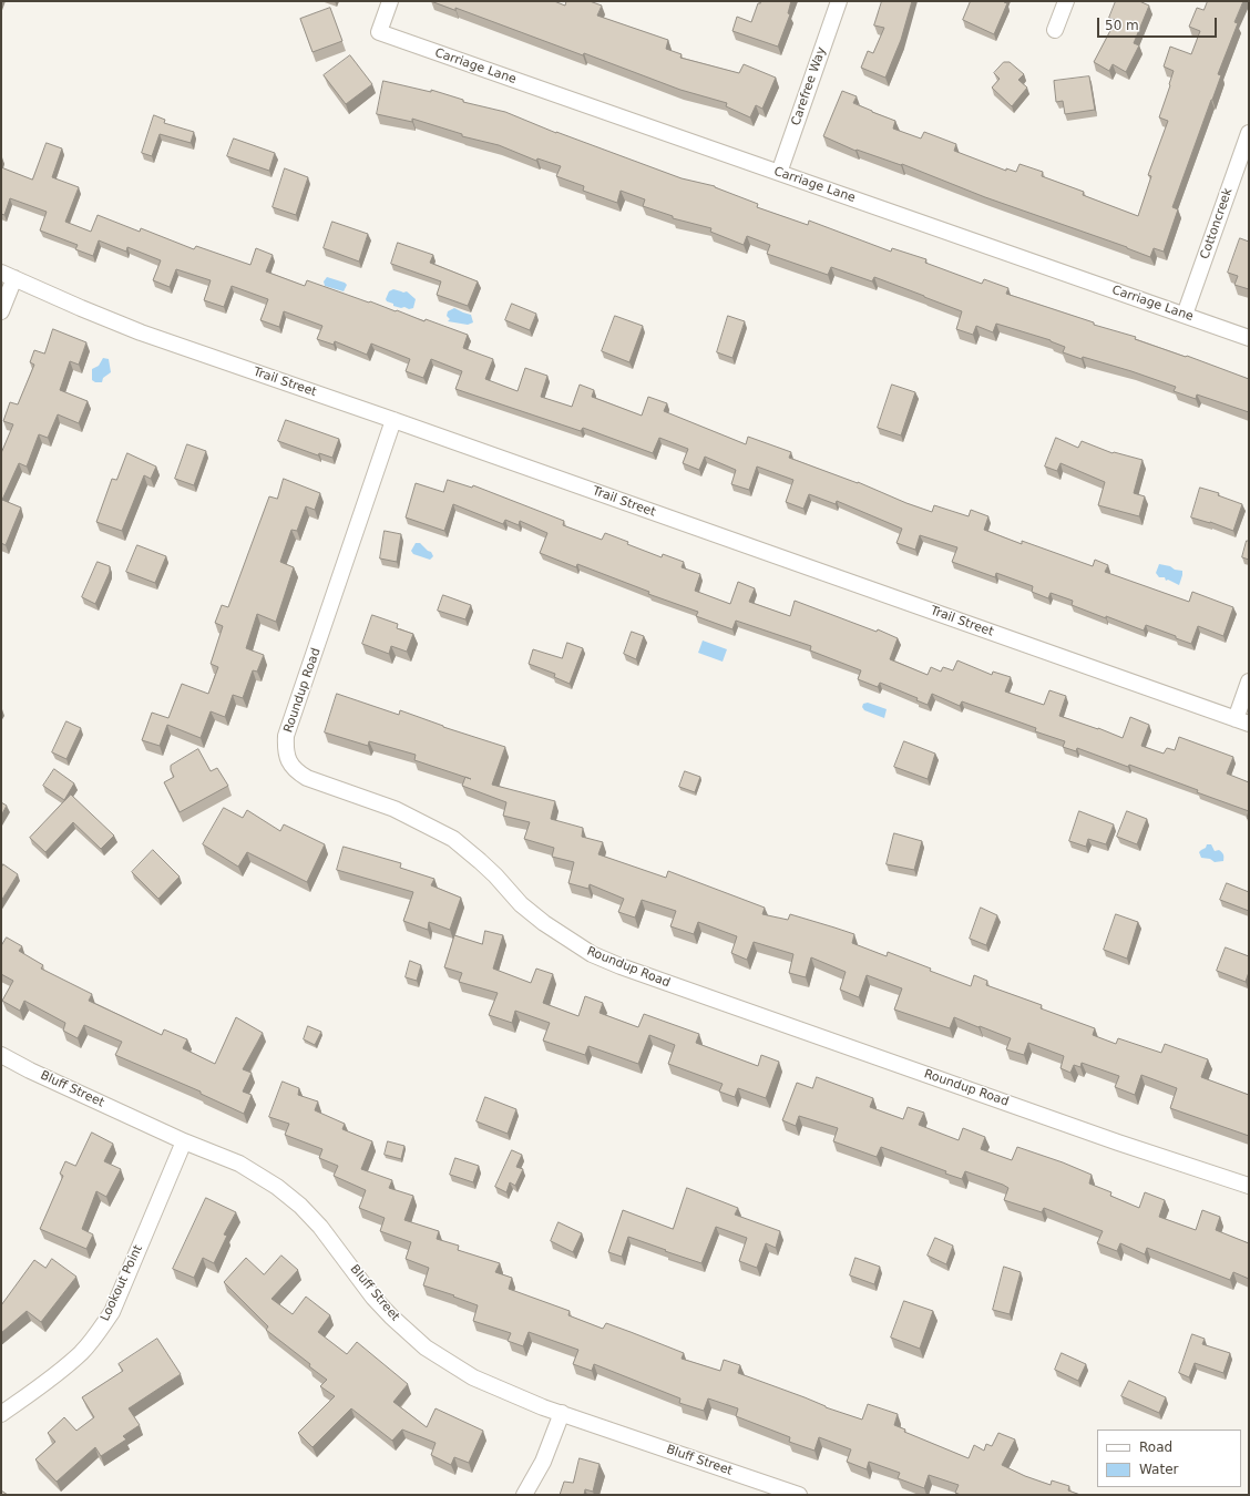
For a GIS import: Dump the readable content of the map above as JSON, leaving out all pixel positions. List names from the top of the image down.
{
  "streets": {
    "street": [
      "Carriage Lane",
      "Carefree Way",
      "Cottoncreek",
      "Trail Street",
      "Roundup Road",
      "Bluff Street",
      "Lookout Point"
    ]
  },
  "crossings": [
    ["Carriage Lane", "Carefree Way"],
    ["Carriage Lane", "Cottoncreek"],
    ["Trail Street", "Roundup Road"],
    ["Bluff Street", "Lookout Point"]
  ],
  "legend": ["Road", "Water"],
  "scale_bar": "50 m"
}
